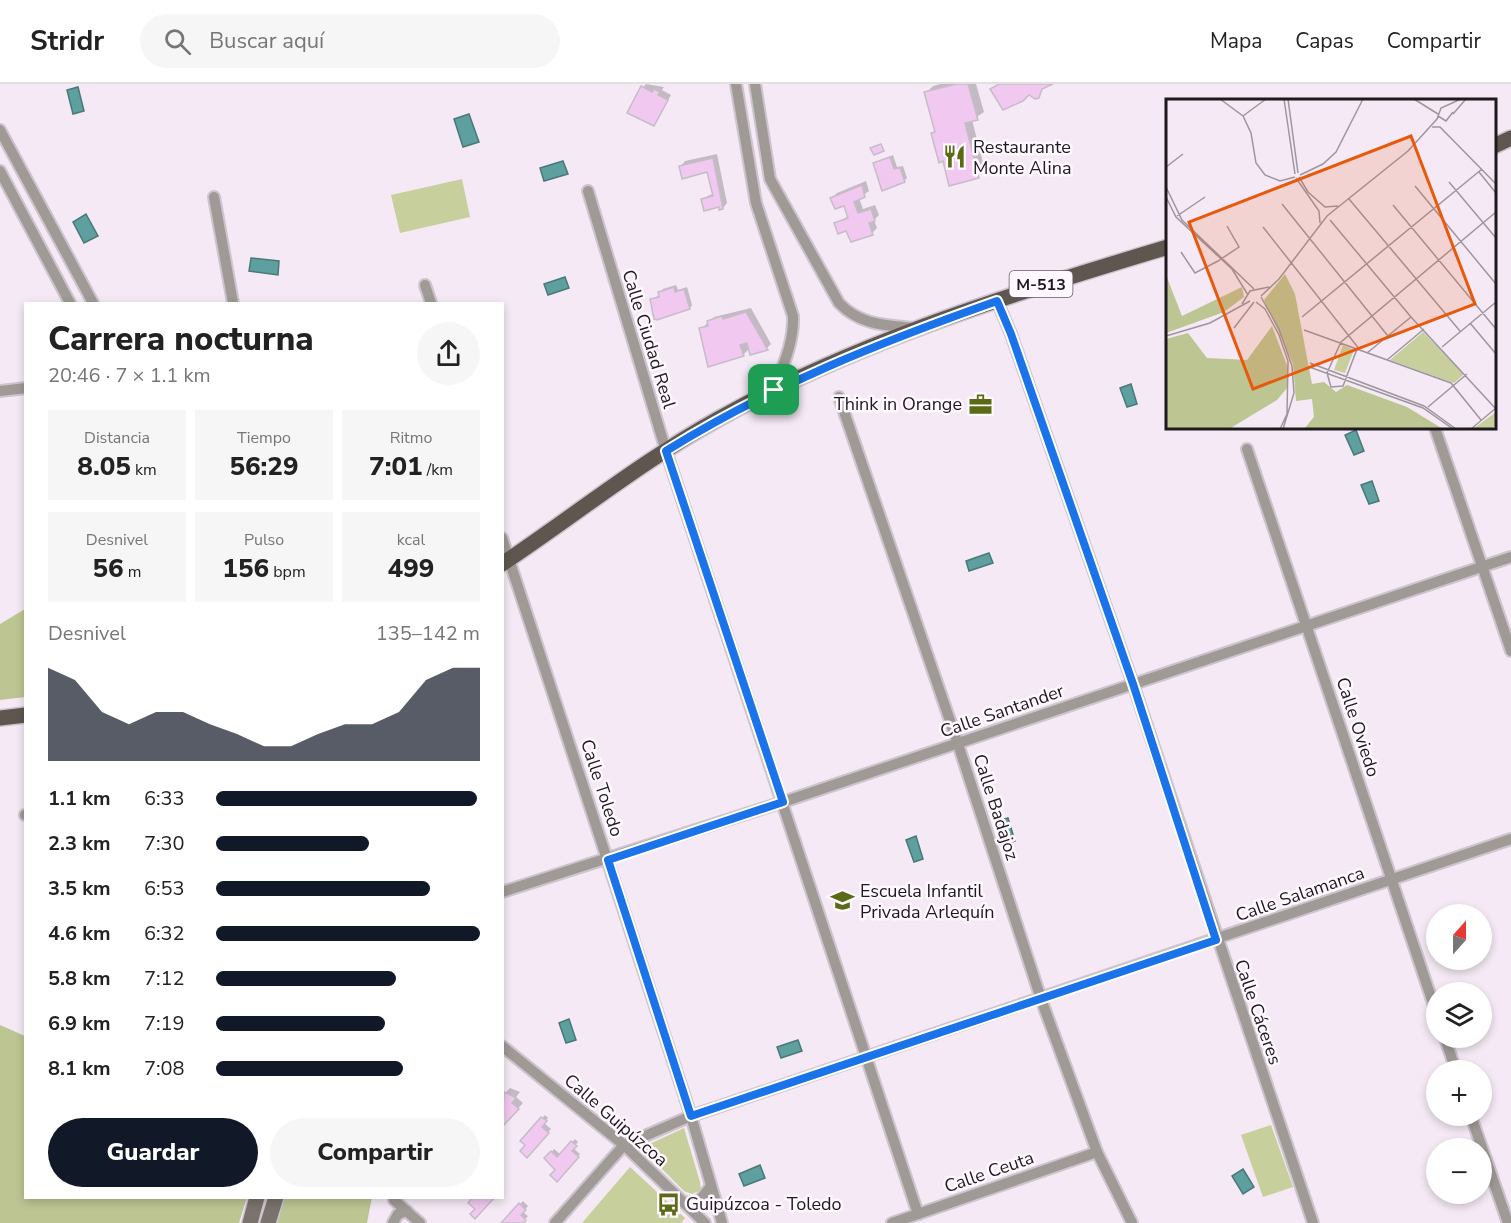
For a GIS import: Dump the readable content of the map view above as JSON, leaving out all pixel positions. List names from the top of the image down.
{
  "streets": {
    "main road": ["M-513"],
    "street": [
      "Calle Ciudad Real",
      "Calle Santander",
      "Calle Oviedo",
      "Calle Toledo",
      "Calle Badajoz",
      "Calle Salamanca",
      "Calle Cáceres",
      "Calle Guipúzcoa",
      "Calle Ceuta"
    ]
  },
  "crossings": [
    ["M-513", "Calle Ciudad Real"],
    ["M-513", "Calle Toledo"],
    ["M-513", "Calle Cáceres"],
    ["Calle Ciudad Real", "Calle Santander"],
    ["Calle Ciudad Real", "Calle Salamanca"],
    ["Calle Ciudad Real", "Calle Ceuta"],
    ["Calle Santander", "Calle Oviedo"],
    ["Calle Santander", "Calle Toledo"],
    ["Calle Santander", "Calle Badajoz"],
    ["Calle Santander", "Calle Cáceres"],
    ["Calle Oviedo", "Calle Salamanca"],
    ["Calle Toledo", "Calle Salamanca"],
    ["Calle Badajoz", "Calle Salamanca"],
    ["Calle Badajoz", "Calle Ceuta"],
    ["Calle Salamanca", "Calle Cáceres"],
    ["Calle Salamanca", "Calle Guipúzcoa"]
  ],
  "places": {
    "restaurant": ["Restaurante Monte Alina"],
    "office": ["Think in Orange"],
    "school or university": ["Escuela Infantil Privada Arlequín"],
    "bus stop": ["Guipúzcoa - Toledo"]
  },
  "north": "top",
  "page": {
    "header": "Stridr",
    "search": "Buscar aquí",
    "nav": ["Mapa", "Capas", "Compartir"],
    "heading": ["Carrera nocturna", "20:46 · 7 × 1.1 km"],
    "stats": [
      ["Distancia", "8.05 km"],
      ["Tiempo", "56:29"],
      ["Ritmo", "7:01 /km"],
      ["Desnivel", "56 m"],
      ["Pulso", "156 bpm"],
      ["kcal", "499"]
    ],
    "chart": ["Desnivel", "135–142 m"],
    "list": [
      {
        "name": "1.1 km",
        "note": "6:33"
      },
      {
        "name": "2.3 km",
        "note": "7:30"
      },
      {
        "name": "3.5 km",
        "note": "6:53"
      },
      {
        "name": "4.6 km",
        "note": "6:32"
      },
      {
        "name": "5.8 km",
        "note": "7:12"
      },
      {
        "name": "6.9 km",
        "note": "7:19"
      },
      {
        "name": "8.1 km",
        "note": "7:08"
      }
    ],
    "map_buttons": ["+", "−"],
    "buttons": ["Guardar", "Compartir"]
  }
}
